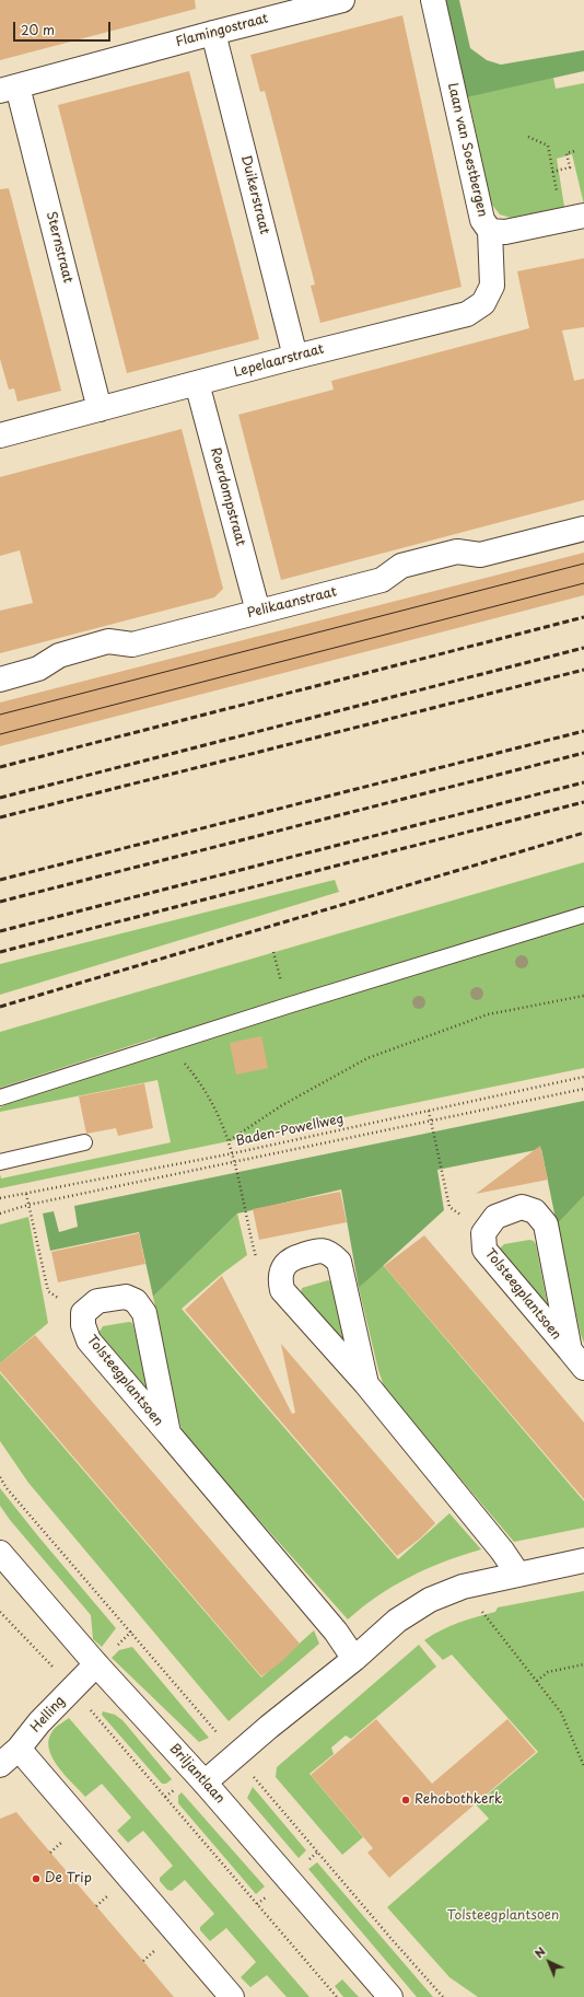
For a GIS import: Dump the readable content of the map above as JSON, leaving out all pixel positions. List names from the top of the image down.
{
  "streets": {
    "street": [
      "Flamingostraat",
      "Laan van Soestbergen",
      "Duikerstraat",
      "Sternstraat",
      "Lepelaarstraat",
      "Roerdompstraat",
      "Pelikaanstraat",
      "Tolsteegplantsoen",
      "Helling",
      "Briljantlaan"
    ],
    "path": ["Baden-Powellweg"]
  },
  "crossings": [
    ["Flamingostraat", "Duikerstraat"],
    ["Flamingostraat", "Sternstraat"],
    ["Laan van Soestbergen", "Lepelaarstraat"],
    ["Duikerstraat", "Lepelaarstraat"],
    ["Sternstraat", "Lepelaarstraat"],
    ["Lepelaarstraat", "Roerdompstraat"],
    ["Roerdompstraat", "Pelikaanstraat"],
    ["Helling", "Briljantlaan"]
  ],
  "parks": ["Tolsteegplantsoen"],
  "places": ["Rehobothkerk", "De Trip"],
  "scale_bar": "20 m",
  "north": "top left"
}
